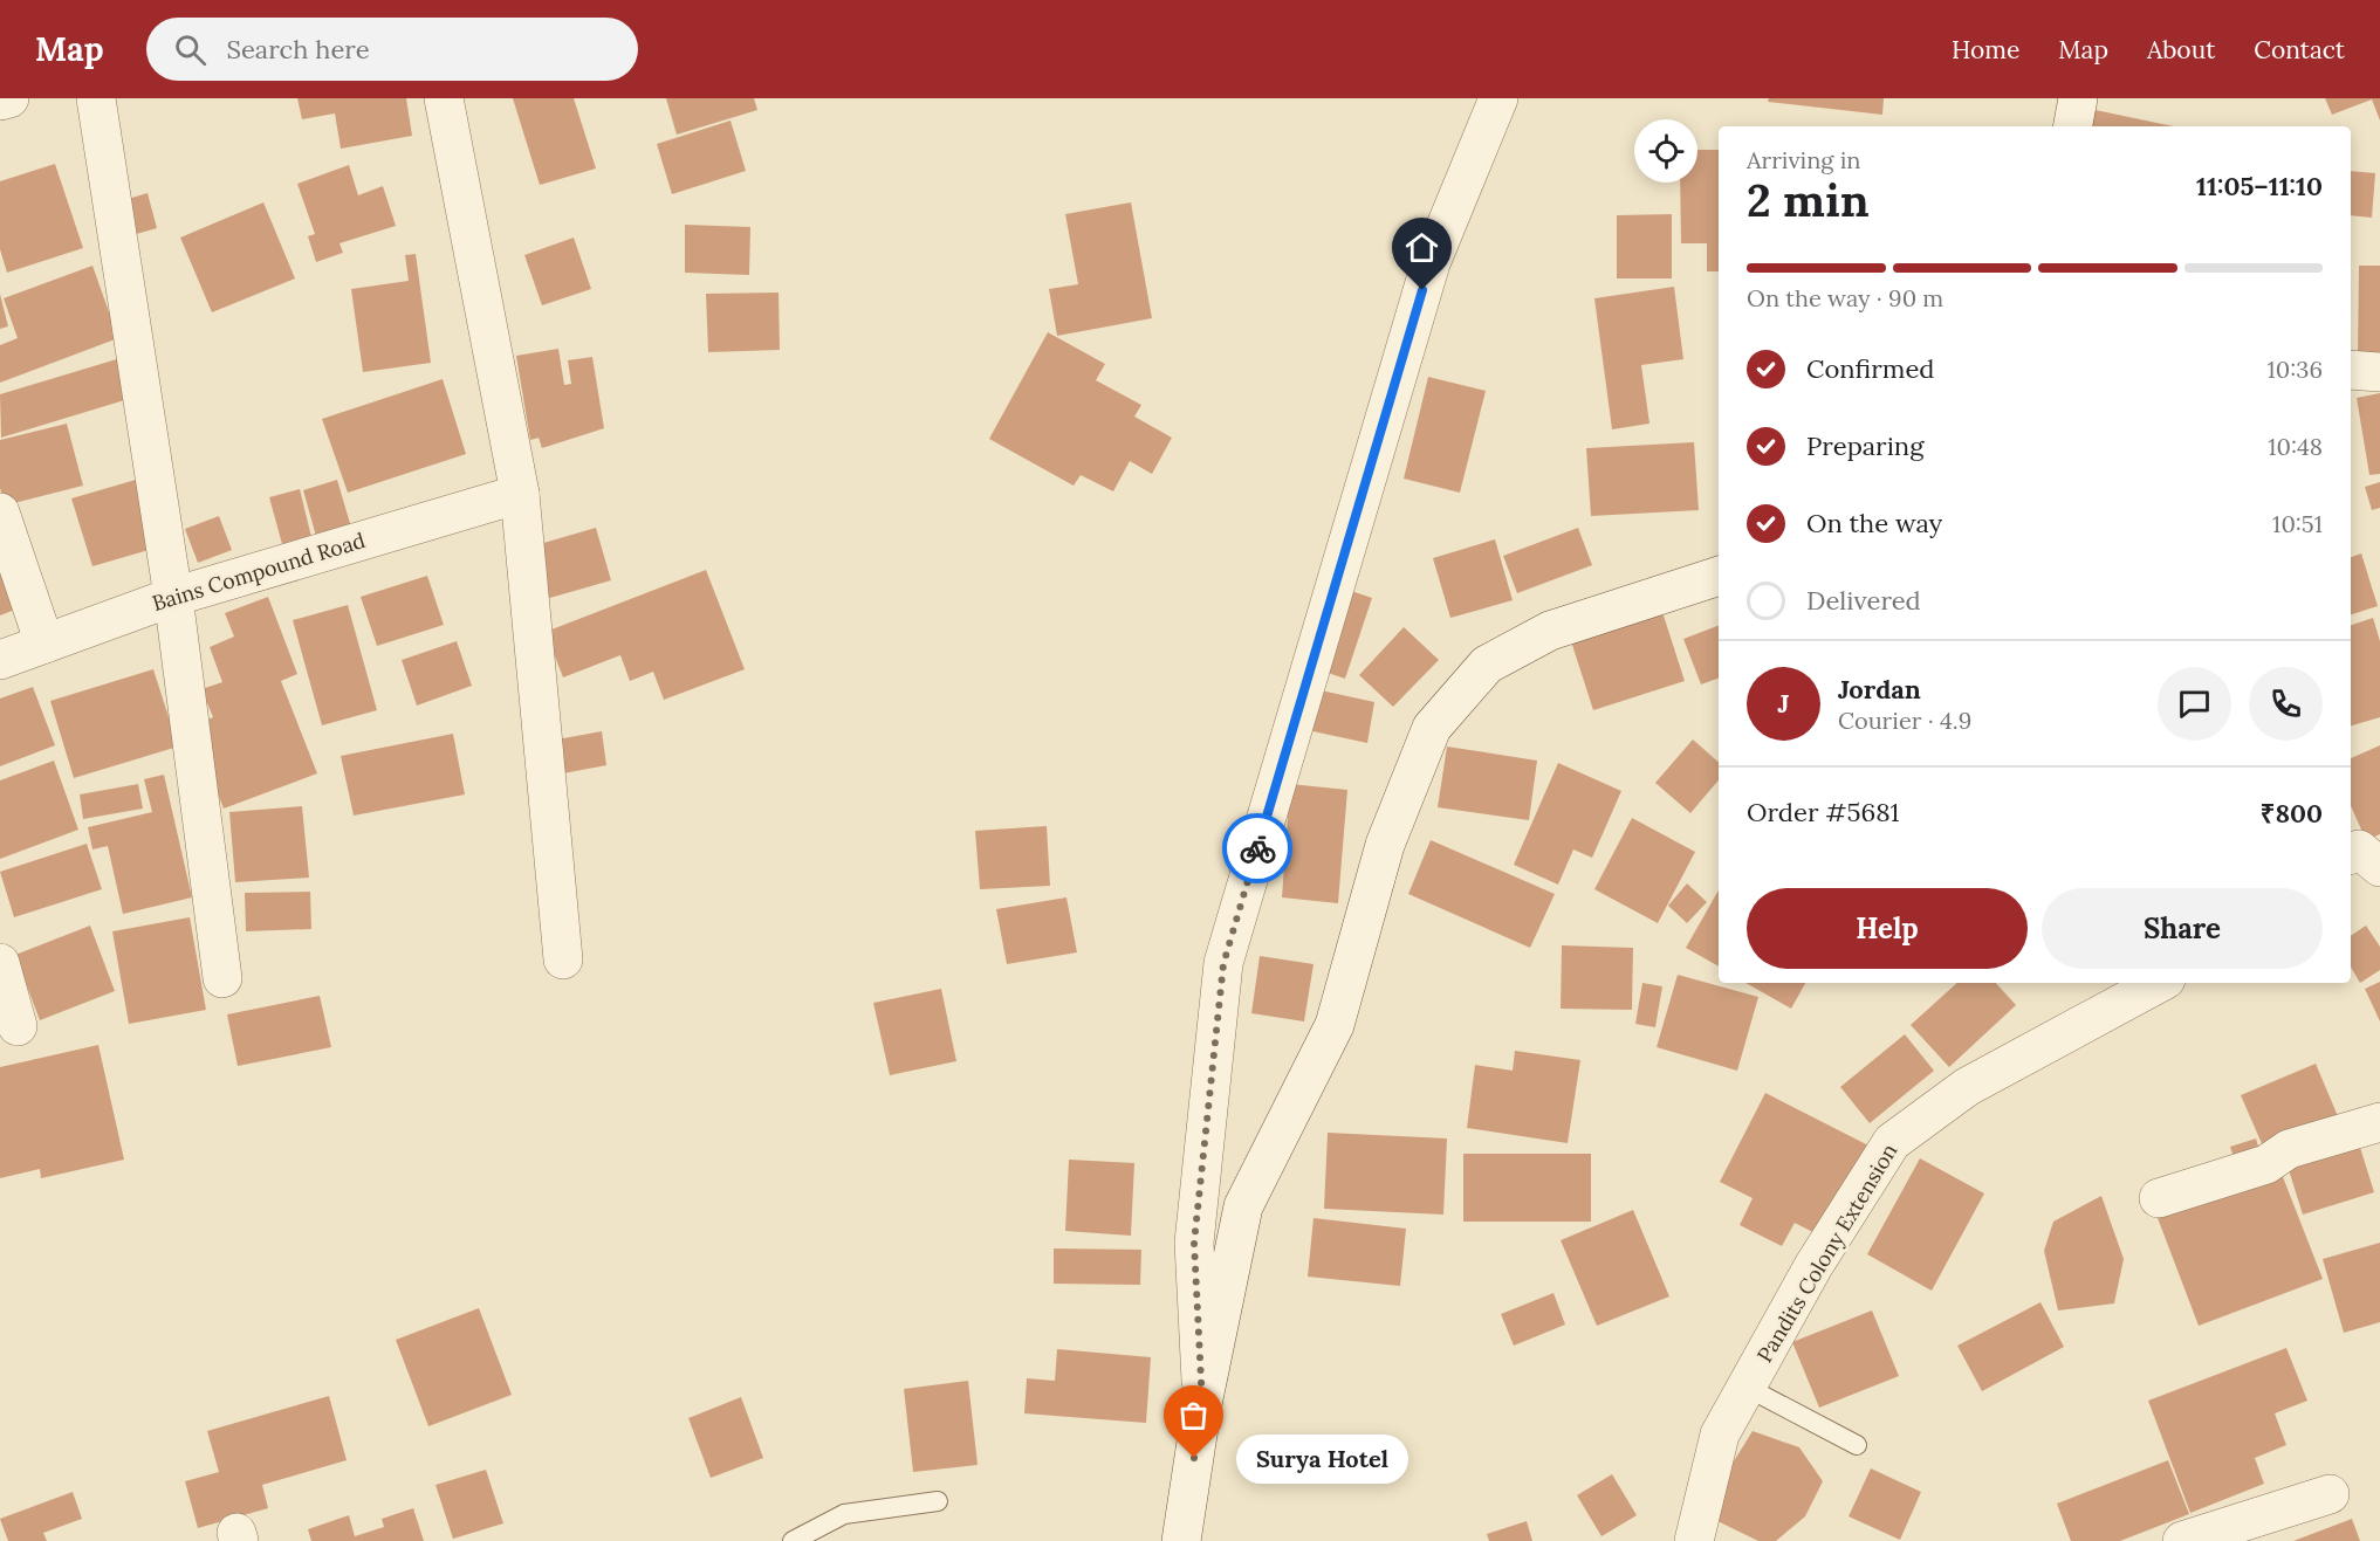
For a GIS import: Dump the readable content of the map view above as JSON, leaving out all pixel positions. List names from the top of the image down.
{
  "streets": {
    "street": ["Bains Compound Road", "Pandits Colony Extension"]
  },
  "places": ["Surya Hotel"],
  "page": {
    "header": "Map",
    "search": "Search here",
    "nav": [
      "Home",
      "Map",
      "About",
      "Contact"
    ],
    "heading": ["2 min", "Arriving in", "11:05–11:10"],
    "panel": [
      "Jordan",
      "Courier · 4.9",
      "Order #5681",
      "₹800"
    ],
    "bar": "On the way · 90 m",
    "list": [
      ["Confirmed", "10:36"],
      ["Preparing", "10:48"],
      ["On the way", "10:51"],
      "Delivered"
    ],
    "round": "J",
    "buttons": ["Help", "Share"],
    "bubble": "Surya Hotel"
  }
}
